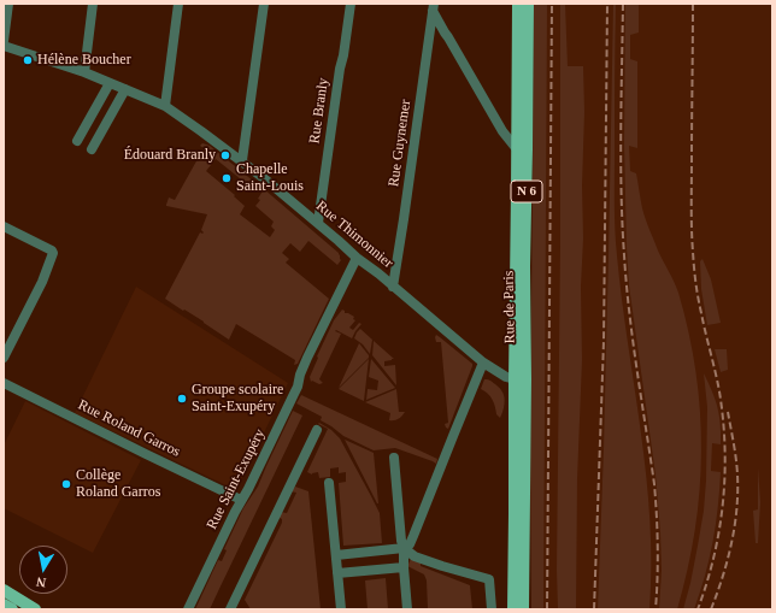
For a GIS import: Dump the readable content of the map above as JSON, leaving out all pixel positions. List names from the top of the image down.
{
  "streets": {
    "main road": ["N 6", "Rue de Paris"],
    "street": [
      "Rue Branly",
      "Rue Guynemer",
      "Rue Thimonnier",
      "Rue Roland Garros",
      "Rue Saint-Exupéry"
    ]
  },
  "crossings": [
    ["Rue Branly", "Rue Thimonnier"],
    ["Rue Guynemer", "Rue Thimonnier"],
    ["Rue Thimonnier", "Rue de Paris"],
    ["Rue Thimonnier", "Rue Saint-Exupéry"],
    ["Rue Roland Garros", "Rue Saint-Exupéry"]
  ],
  "places": [
    "Hélène Boucher",
    "Édouard Branly",
    "Chapelle Saint-Louis",
    "Groupe scolaire Saint-Exupéry",
    "Collège Roland Garros"
  ],
  "north": "bottom"
}
